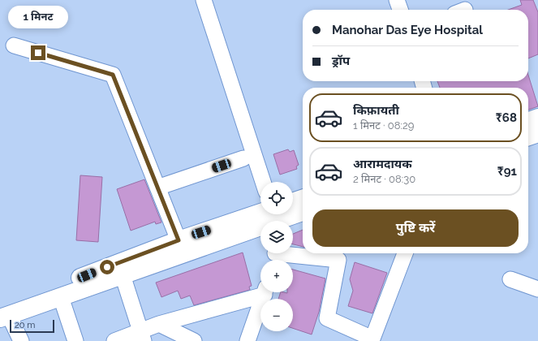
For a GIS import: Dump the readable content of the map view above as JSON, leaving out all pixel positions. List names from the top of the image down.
{
  "scale_bar": "20 m",
  "page": {
    "bubble": "1 मिनट",
    "banner": ["Manohar Das Eye Hospital", "ड्रॉप"],
    "list": [
      {
        "name": "किफ़ायती",
        "note": "1 मिनट · 08:29",
        "value": "₹68"
      },
      {
        "name": "आरामदायक",
        "note": "2 मिनट · 08:30",
        "value": "₹91"
      }
    ],
    "map_buttons": ["+", "−"],
    "buttons": "पुष्टि करें",
    "scale": "20 m"
  }
}
